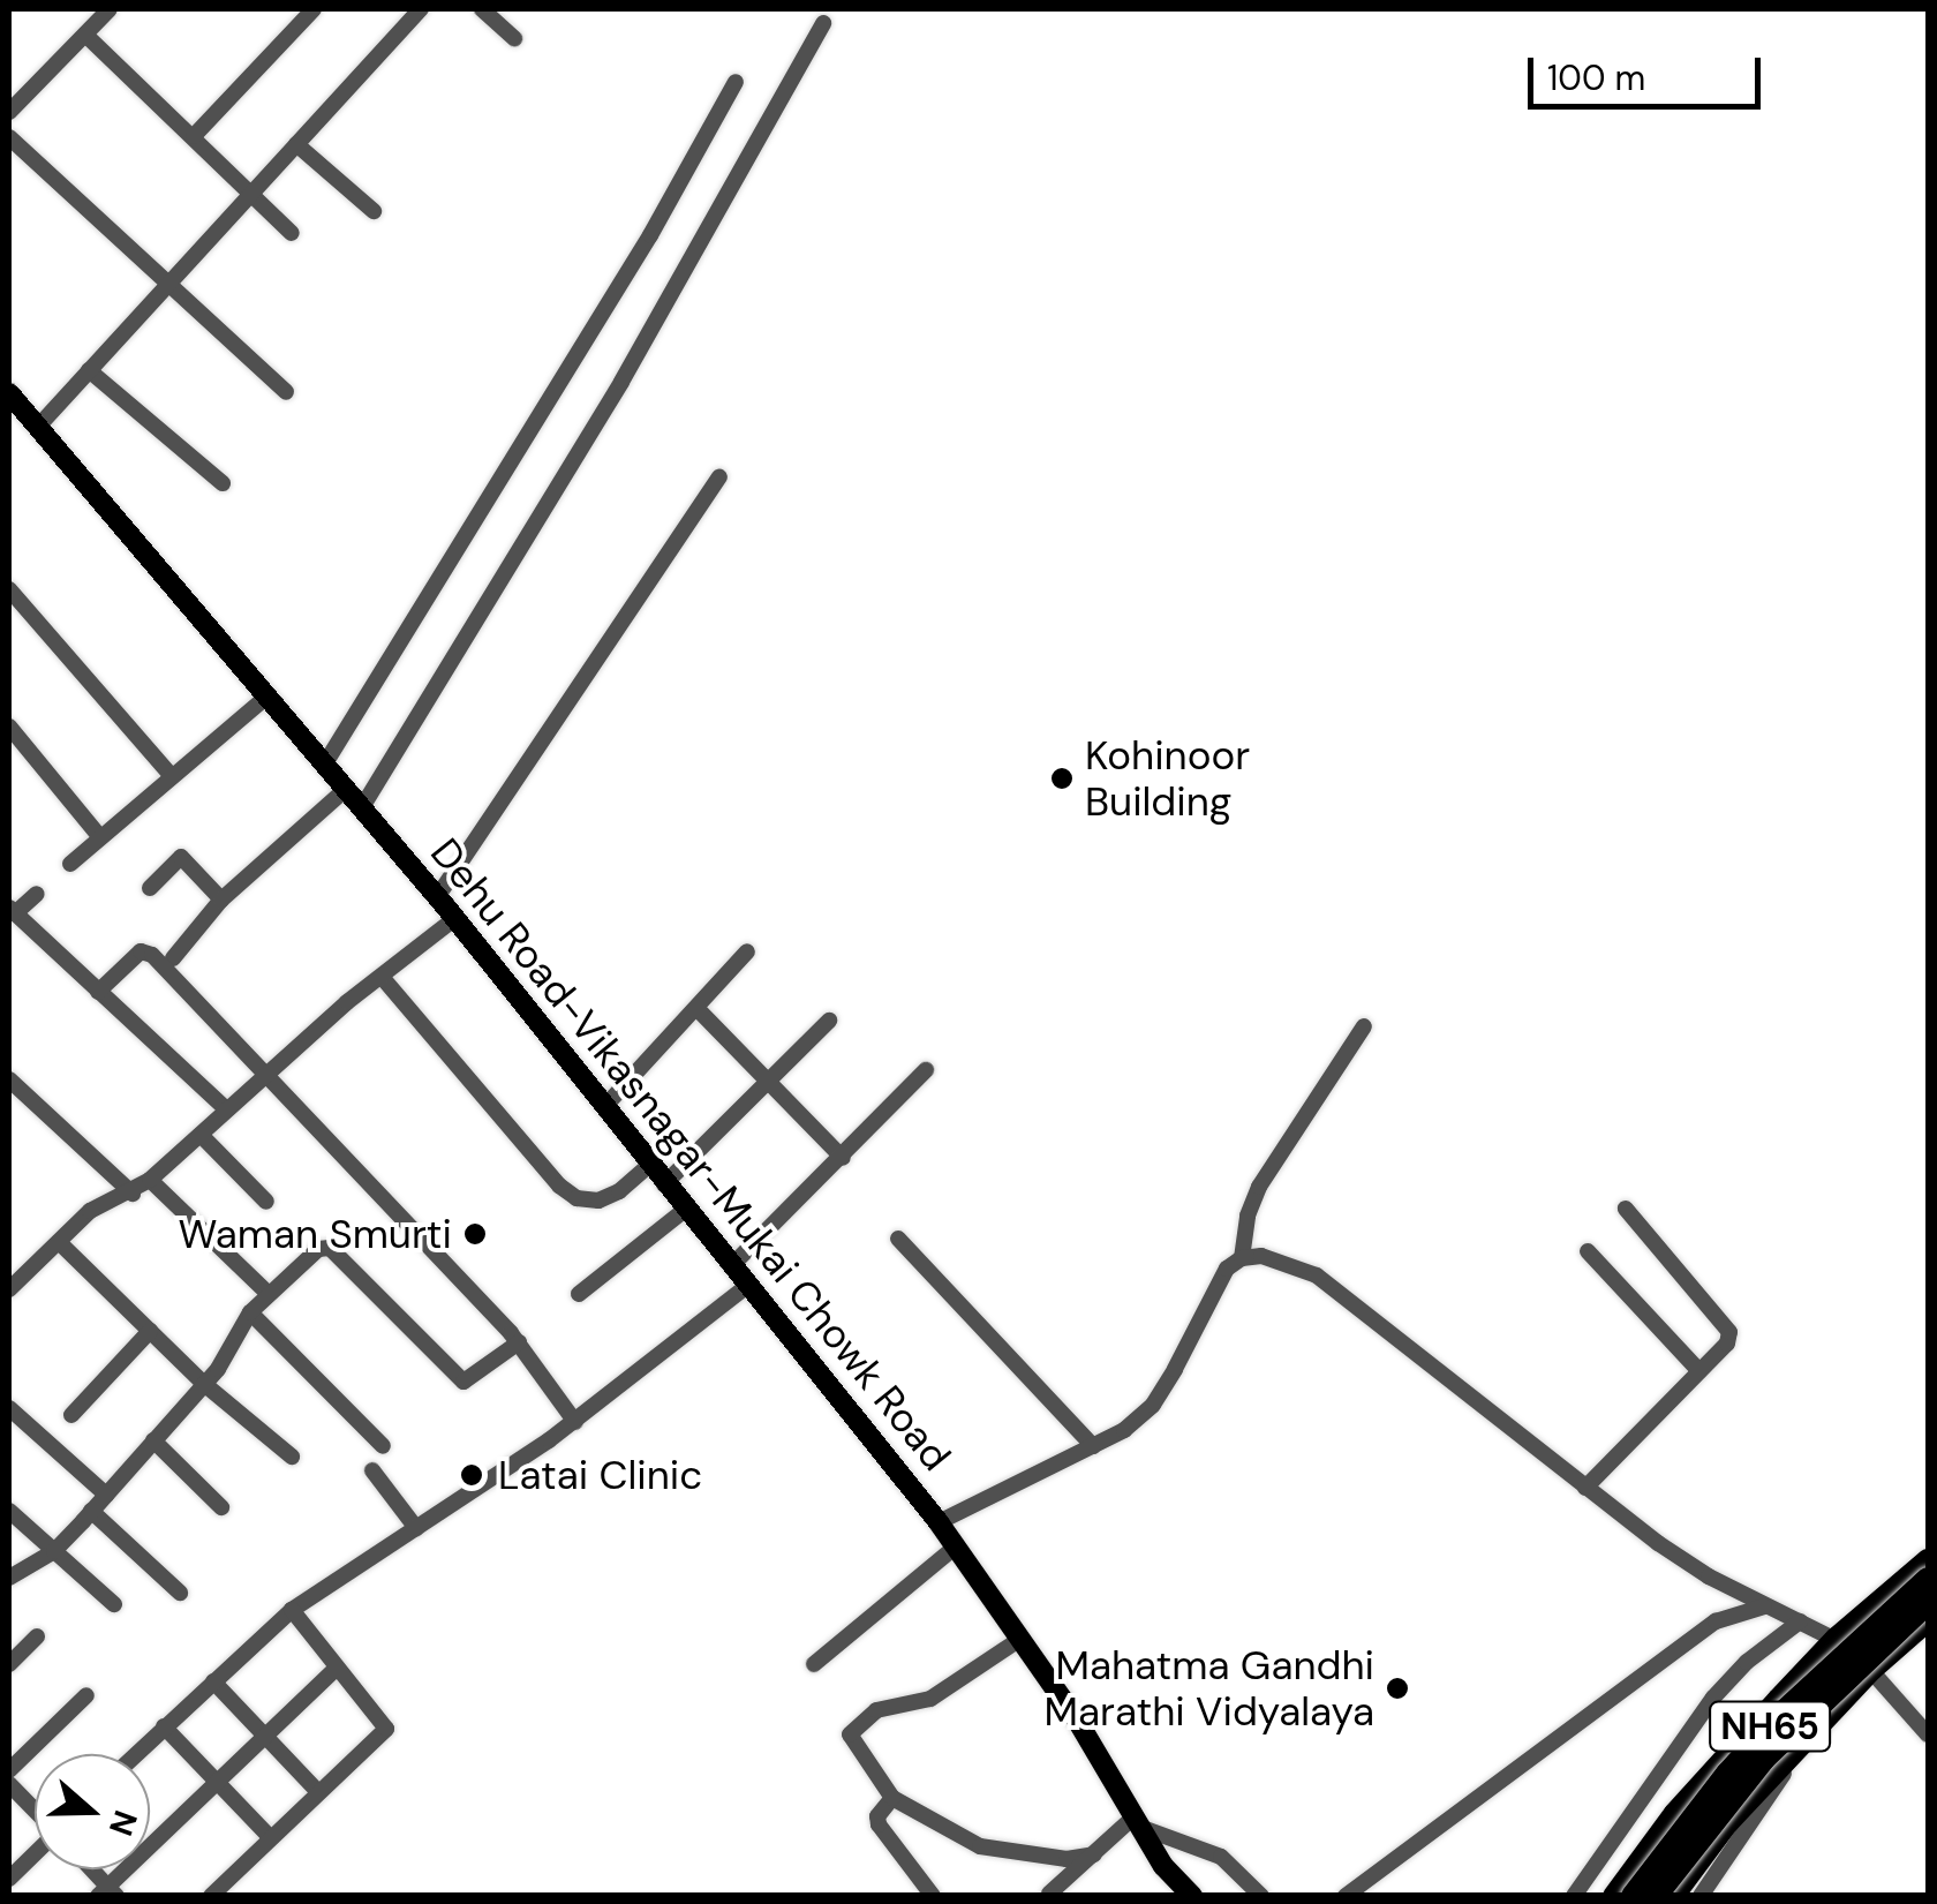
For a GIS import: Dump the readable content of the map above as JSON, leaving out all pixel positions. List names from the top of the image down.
{
  "streets": {
    "highway": ["NH65"],
    "main road": ["Dehu Road-Vikasnagar-Mukai Chowk Road"]
  },
  "places": [
    "Kohinoor Building",
    "Waman Smurti",
    "Latai Clinic",
    "Mahatma Gandhi Marathi Vidyalaya"
  ],
  "scale_bar": "100 m",
  "north": "right"
}
